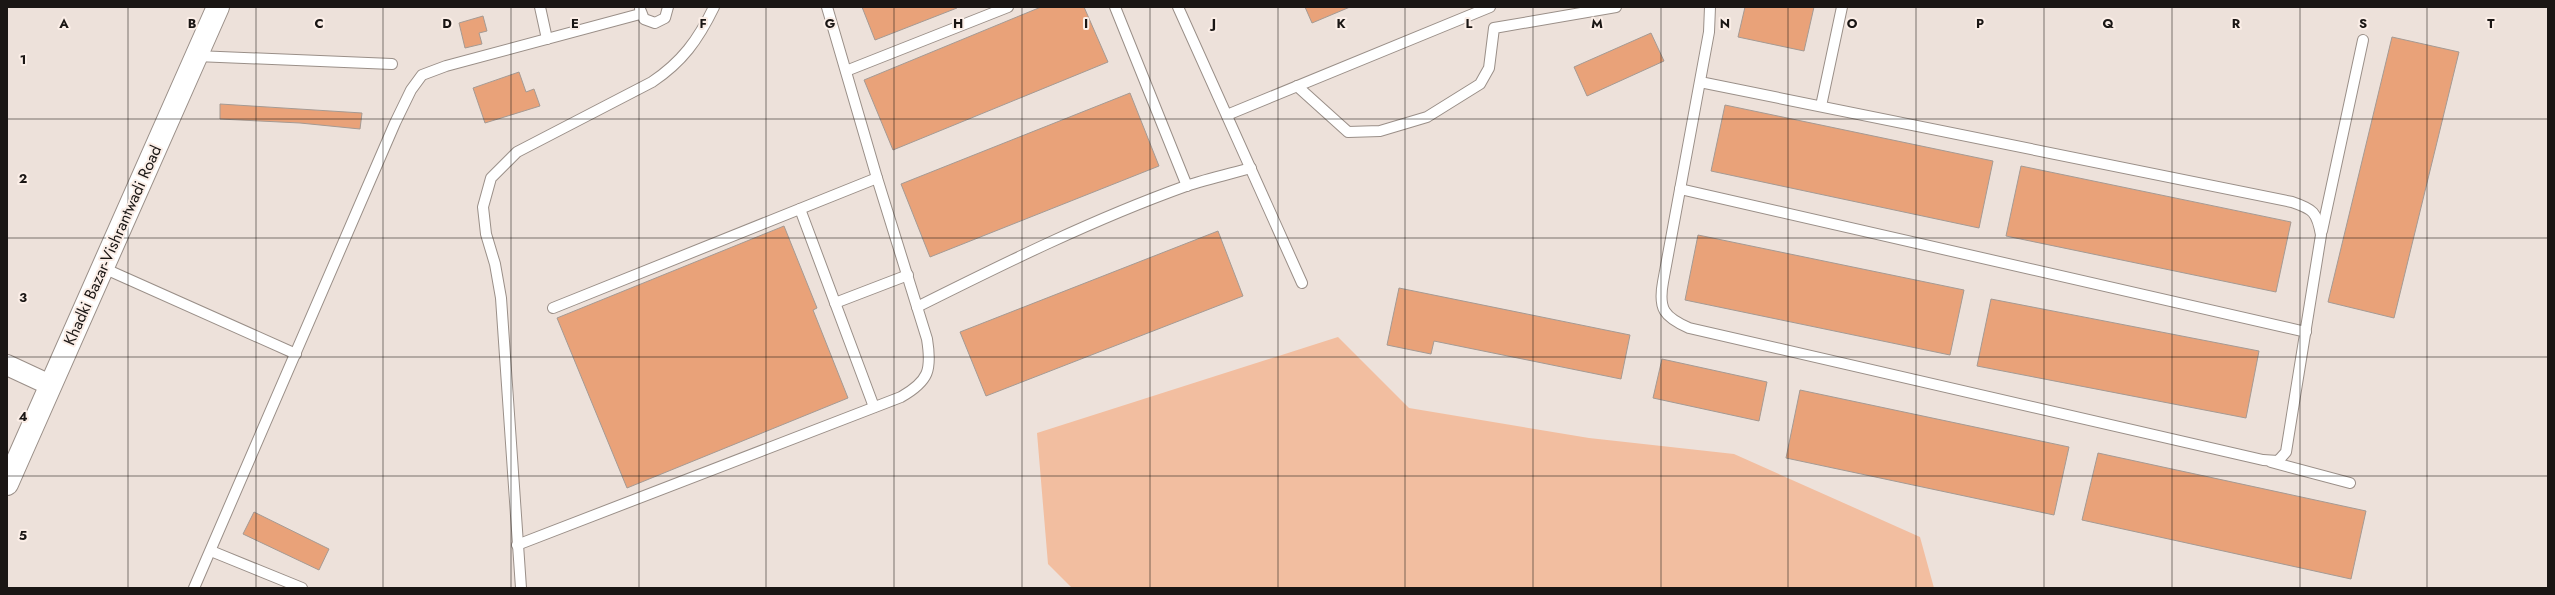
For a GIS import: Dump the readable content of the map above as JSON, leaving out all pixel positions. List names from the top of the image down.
{
  "streets": {
    "street": ["Khadki Bazar-Vishrantwadi Road"]
  },
  "grid": {
    "columns": [
      "A",
      "B",
      "C",
      "D",
      "E",
      "F",
      "G",
      "H",
      "I",
      "J",
      "K",
      "L",
      "M",
      "N",
      "O",
      "P",
      "Q",
      "R",
      "S",
      "T"
    ],
    "rows": [
      "1",
      "2",
      "3",
      "4",
      "5"
    ]
  }
}
